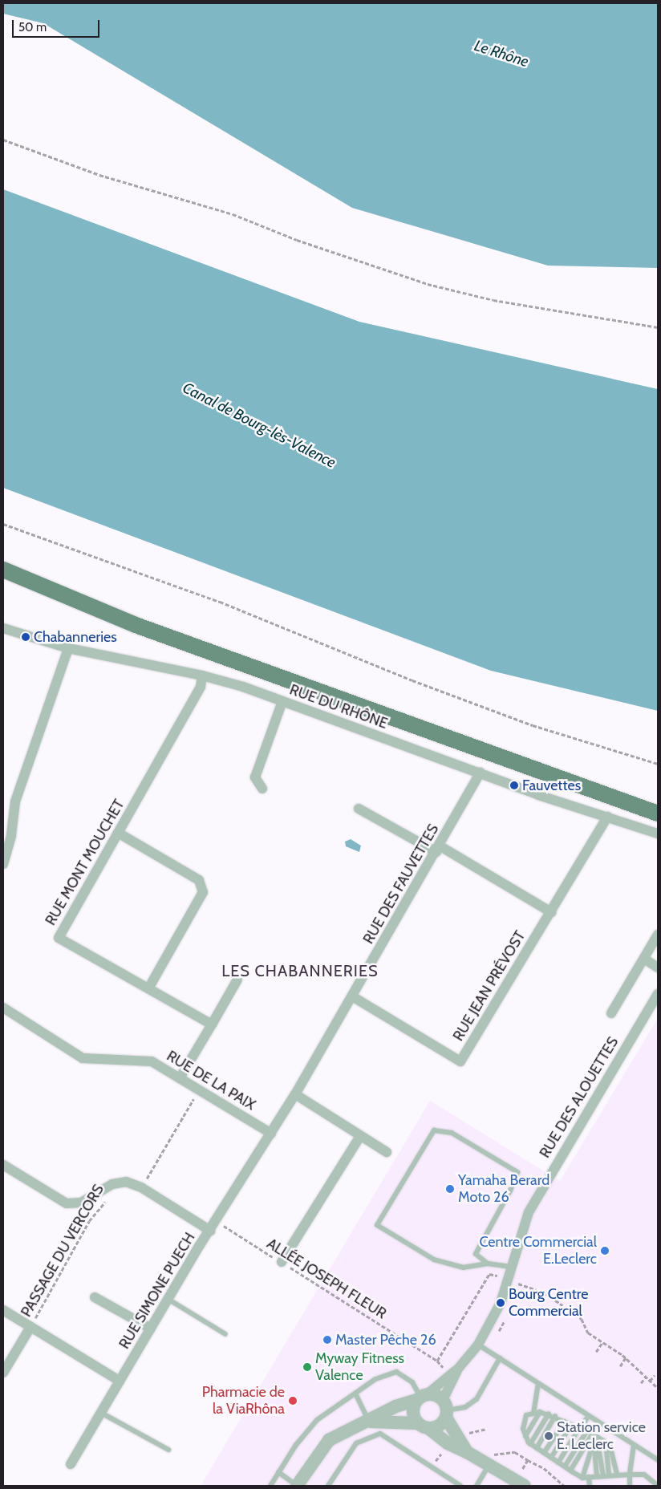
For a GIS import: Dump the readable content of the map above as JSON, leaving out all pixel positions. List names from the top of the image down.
{
  "streets": {
    "street": [
      "RUE DU RHÔNE",
      "RUE MONT MOUCHET",
      "RUE DES FAUVETTES",
      "RUE JEAN PRÉVOST",
      "RUE DE LA PAIX",
      "RUE DES ALOUETTES",
      "RUE SIMONE PUECH"
    ],
    "path": ["PASSAGE DU VERCORS", "ALLÉE JOSEPH FLEUR"]
  },
  "crossings": [
    ["RUE DU RHÔNE", "RUE MONT MOUCHET"],
    ["RUE DU RHÔNE", "RUE DES FAUVETTES"],
    ["RUE DU RHÔNE", "RUE JEAN PRÉVOST"],
    ["RUE DES FAUVETTES", "RUE JEAN PRÉVOST"],
    ["RUE DES FAUVETTES", "RUE DE LA PAIX"],
    ["RUE DES FAUVETTES", "RUE SIMONE PUECH"],
    ["RUE DE LA PAIX", "RUE SIMONE PUECH"],
    ["ALLÉE JOSEPH FLEUR", "RUE SIMONE PUECH"]
  ],
  "districts": ["LES CHABANNERIES"],
  "water": ["Le Rhône", "Canal de Bourg-lès-Valence"],
  "places": [
    "Chabanneries",
    "Fauvettes",
    "Yamaha Berard Moto 26",
    "Centre Commercial E.Leclerc",
    "Bourg Centre Commercial",
    "Master Pêche 26",
    "Myway Fitness Valence",
    "Pharmacie de la ViaRhôna",
    "Station service E. Leclerc"
  ],
  "scale_bar": "50 m"
}
